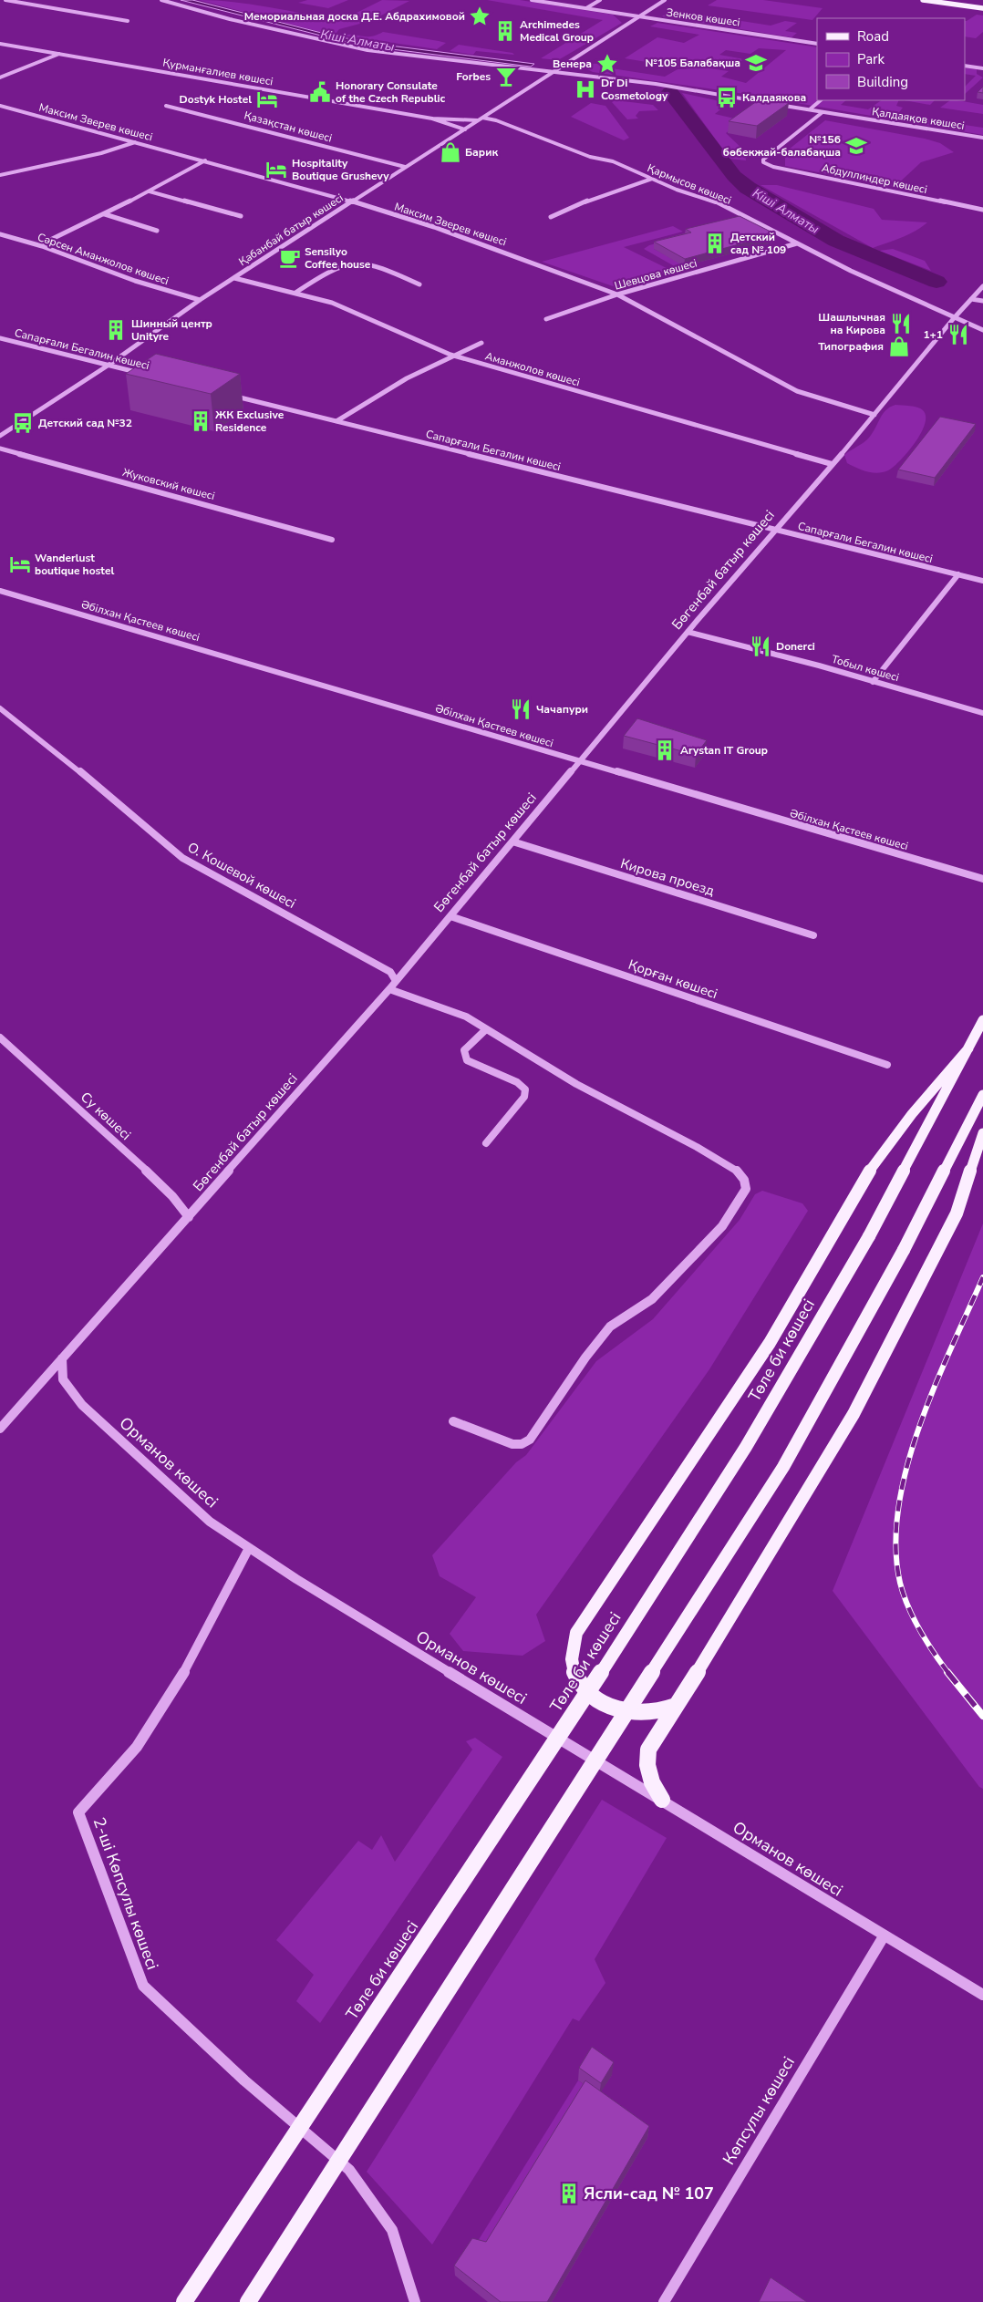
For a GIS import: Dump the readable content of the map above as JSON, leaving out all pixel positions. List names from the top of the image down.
{
  "streets": {
    "main road": ["Төле би көшесі"],
    "street": [
      "Зенков көшесі",
      "Қурманғалиев көшесі",
      "Қалдаяқов көшесі",
      "Максим Зверев көшесі",
      "Қазақстан көшесі",
      "Абдуллиндер көшесі",
      "Қармысов көшесі",
      "Қабанбай батыр көшесі",
      "Сәрсен Аманжолов көшесі",
      "Шевцова көшесі",
      "Сапарғали Бегалин көшесі",
      "Аманжолов көшесі",
      "Жуковский көшесі",
      "Бөгенбай батыр көшесі",
      "Әбілхан Қастеев көшесі",
      "Тобыл көшесі",
      "О. Кошевой көшесі",
      "Кирова проезд",
      "Қорған көшесі",
      "Су көшесі",
      "Орманов көшесі",
      "2-ші Көпсулы көшесі",
      "Көпсулы көшесі"
    ]
  },
  "crossings": [
    ["Зенков көшесі", "Қабанбай батыр көшесі"],
    ["Қурманғалиев көшесі", "Қармысов көшесі"],
    ["Қалдаяқов көшесі", "Абдуллиндер көшесі"],
    ["Қалдаяқов көшесі", "Қабанбай батыр көшесі"],
    ["Максим Зверев көшесі", "Қабанбай батыр көшесі"],
    ["Максим Зверев көшесі", "Шевцова көшесі"],
    ["Максим Зверев көшесі", "Бөгенбай батыр көшесі"],
    ["Қазақстан көшесі", "Қабанбай батыр көшесі"],
    ["Қармысов көшесі", "Қабанбай батыр көшесі"],
    ["Қармысов көшесі", "Шевцова көшесі"],
    ["Қармысов көшесі", "Бөгенбай батыр көшесі"],
    ["Қабанбай батыр көшесі", "Сәрсен Аманжолов көшесі"],
    ["Қабанбай батыр көшесі", "Сапарғали Бегалин көшесі"],
    ["Қабанбай батыр көшесі", "Аманжолов көшесі"],
    ["Сапарғали Бегалин көшесі", "Бөгенбай батыр көшесі"],
    ["Аманжолов көшесі", "Бөгенбай батыр көшесі"],
    ["Бөгенбай батыр көшесі", "Әбілхан Қастеев көшесі"],
    ["Бөгенбай батыр көшесі", "Тобыл көшесі"],
    ["Бөгенбай батыр көшесі", "О. Кошевой көшесі"],
    ["Бөгенбай батыр көшесі", "Кирова проезд"],
    ["Бөгенбай батыр көшесі", "Қорған көшесі"],
    ["Бөгенбай батыр көшесі", "Су көшесі"],
    ["Бөгенбай батыр көшесі", "Орманов көшесі"],
    ["Орманов көшесі", "2-ші Көпсулы көшесі"],
    ["Орманов көшесі", "Көпсулы көшесі"]
  ],
  "water": ["Кіші Алматы"],
  "places": {
    "place": ["Мемориальная доска Д.Е. Абдрахимовой", "Венера"],
    "building": [
      "Archimedes Medical Group",
      "Детский сад № 109",
      "Шинный центр Unityre",
      "ЖК Exclusive Residence",
      "Arystan IT Group",
      "Ясли-сад № 107"
    ],
    "school or university": ["№105 Балабақша", "№156 бөбекжай-балабақша"],
    "bar": ["Forbes"],
    "hospital": ["Dr Di Cosmetology"],
    "public building": ["Honorary Consulate of the Czech Republic"],
    "bus stop": ["Калдаякова", "Детский сад №32"],
    "hotel": ["Dostyk Hostel", "Hospitality Boutique Grushevy", "Wanderlust boutique hostel"],
    "shop": ["Барик", "Типография"],
    "cafe": ["Sensilyo Coffee house"],
    "restaurant": [
      "Шашлычная на Кирова",
      "1+1",
      "Donerci",
      "Чачапури"
    ]
  },
  "legend": ["Road", "Park", "Building"]
}
